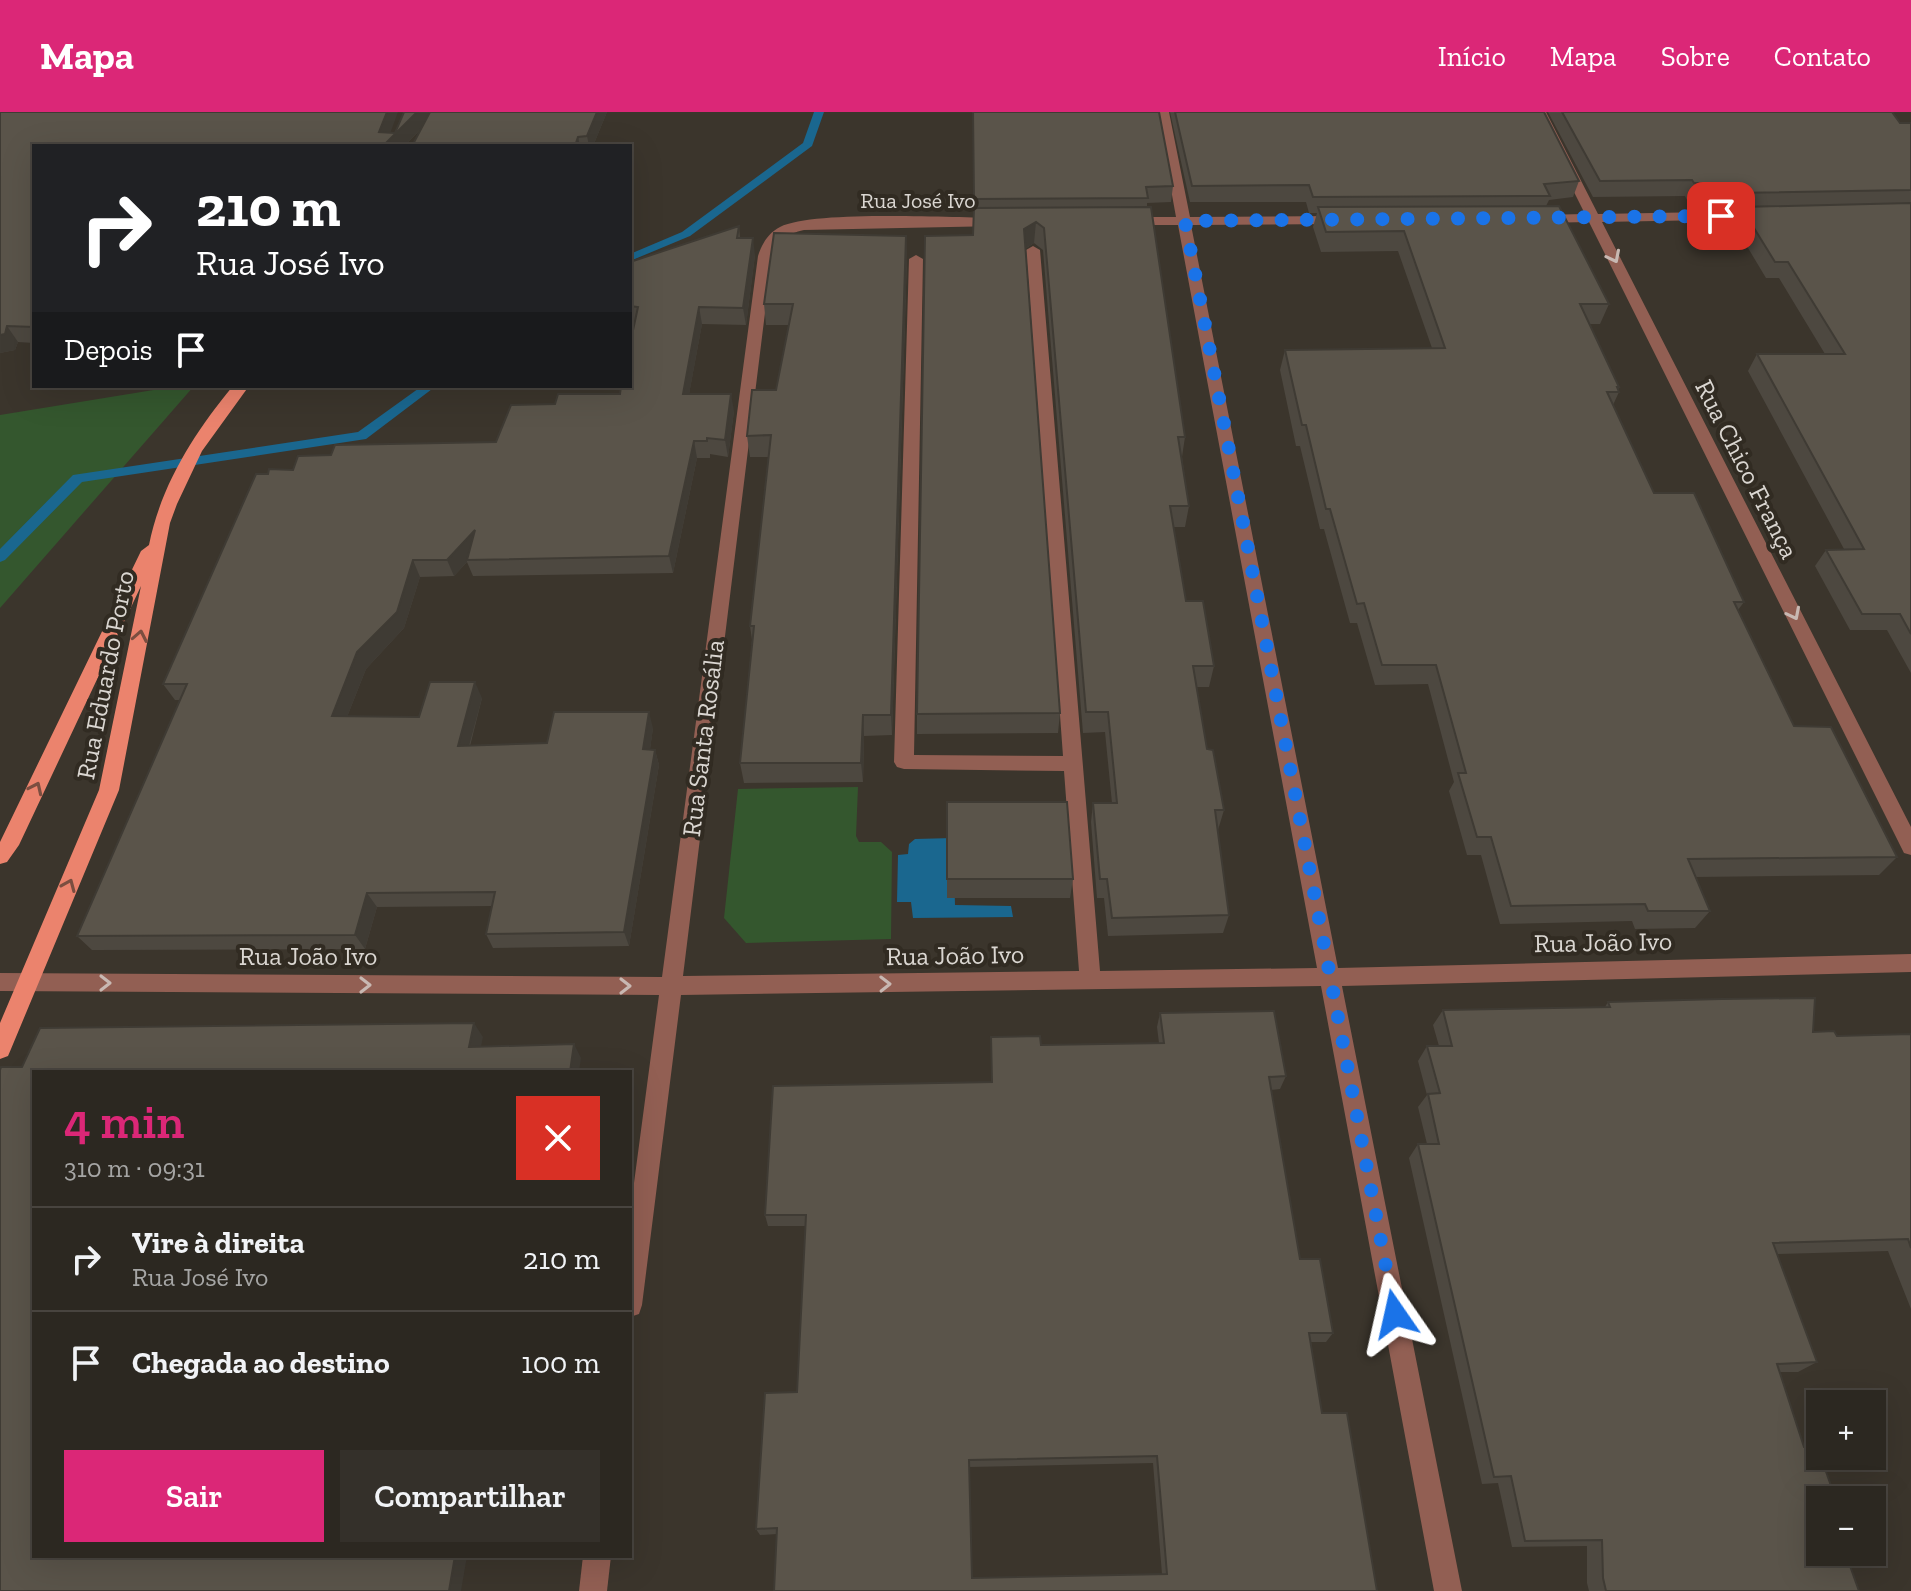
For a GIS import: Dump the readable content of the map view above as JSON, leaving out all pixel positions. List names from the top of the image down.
{
  "streets": {
    "main road": ["Rua Eduardo Porto"],
    "street": [
      "Rua José Ivo",
      "Rua Chico França",
      "Rua Santa Rosália",
      "Rua João Ivo"
    ]
  },
  "crossings": [
    ["Rua José Ivo", "Rua Santa Rosália"],
    ["Rua Eduardo Porto", "Rua João Ivo"],
    ["Rua Santa Rosália", "Rua João Ivo"]
  ],
  "one_way": ["Rua Chico França", "Rua João Ivo"],
  "page": {
    "header": "Mapa",
    "nav": [
      "Início",
      "Mapa",
      "Sobre",
      "Contato"
    ],
    "turn": ["210 m", "Rua José Ivo"],
    "then": "Depois",
    "heading": ["4 min", "310 m · 09:31"],
    "list": [
      {
        "name": "Vire à direita",
        "note": "Rua José Ivo",
        "value": "210 m"
      },
      {
        "name": "Chegada ao destino",
        "value": "100 m"
      }
    ],
    "map_buttons": ["+", "−"],
    "buttons": ["Sair", "Compartilhar"]
  }
}
